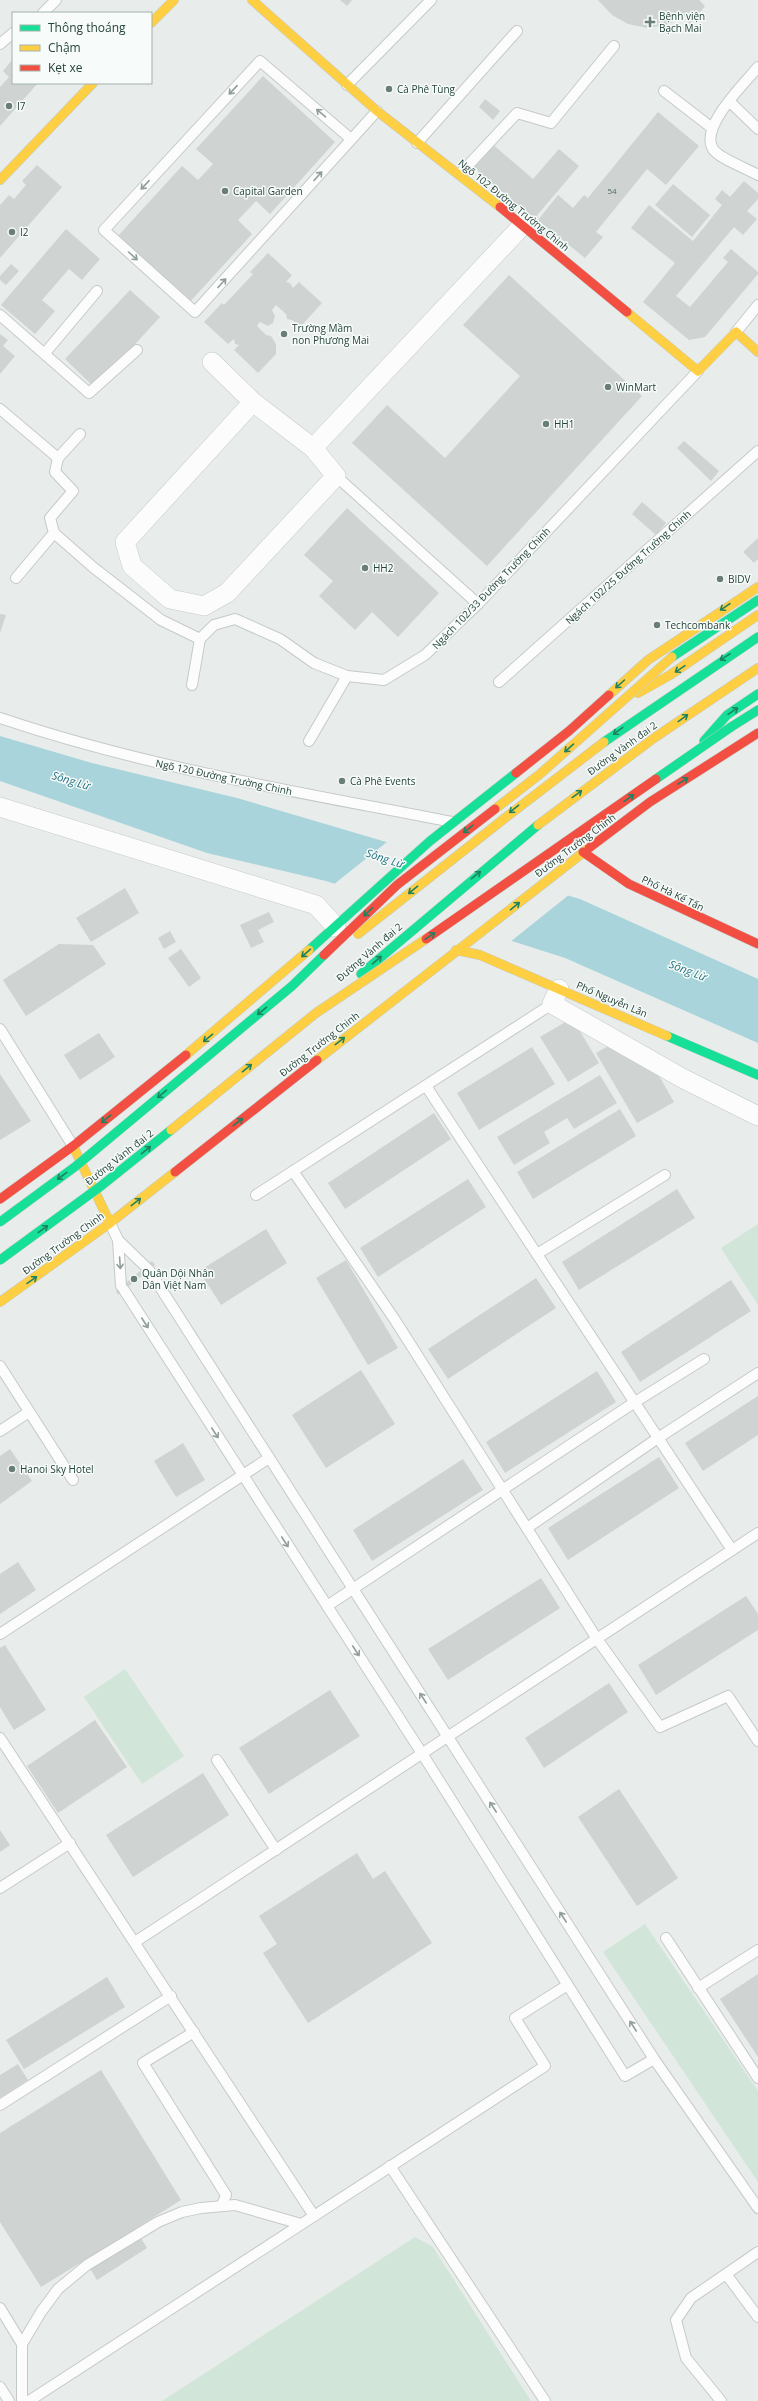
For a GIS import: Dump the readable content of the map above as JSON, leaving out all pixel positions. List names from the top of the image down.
{
  "streets": {
    "main road": [
      "Ngõ 102 Đường Trường Chinh",
      "Đường Vành đai 2",
      "Đường Trường Chinh",
      "Phố Hà Kế Tấn",
      "Phố Nguyễn Lân"
    ],
    "lane": ["Ngách 102/25 Đường Trường Chinh", "Ngách 102/33 Đường Trường Chinh", "Ngõ 120 Đường Trường Chinh"]
  },
  "crossings": [
    ["Ngõ 102 Đường Trường Chinh", "Ngách 102/33 Đường Trường Chinh"],
    ["Đường Trường Chinh", "Phố Hà Kế Tấn"],
    ["Đường Trường Chinh", "Phố Nguyễn Lân"]
  ],
  "water": ["Sông Lừ"],
  "places": {
    "health": ["Bệnh viện Bạch Mai"],
    "other": [
      "Cà Phê Tùng",
      "I7",
      "Capital Garden",
      "I2",
      "Trường Mầm non Phương Mai",
      "WinMart",
      "HH1",
      "HH2",
      "BIDV",
      "Techcombank",
      "Cà Phê Events",
      "Quân Dội Nhân Dân Việt Nam",
      "Hanoi Sky Hotel"
    ]
  },
  "house_numbers": ["54"],
  "legend": ["Thông thoáng", "Chậm", "Kẹt xe"]
}
